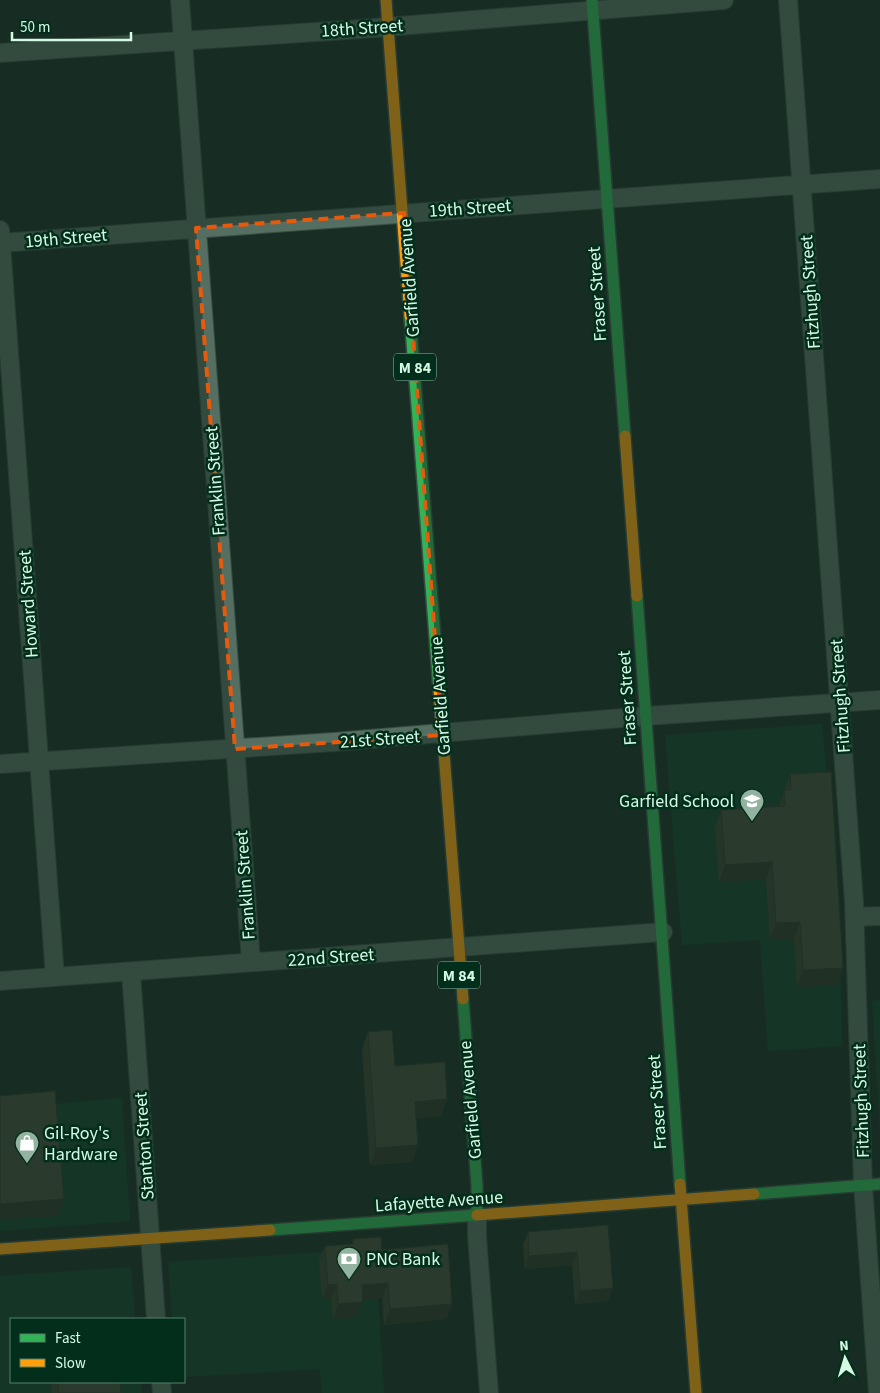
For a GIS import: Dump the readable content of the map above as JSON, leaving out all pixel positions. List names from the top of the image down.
{
  "streets": {
    "main road": [
      "Garfield Avenue",
      "Fraser Street",
      "M 84",
      "Lafayette Avenue"
    ],
    "street": [
      "18th Street",
      "19th Street",
      "Fitzhugh Street",
      "Franklin Street",
      "Howard Street",
      "21st Street",
      "22nd Street",
      "Stanton Street"
    ]
  },
  "crossings": [
    ["18th Street", "Garfield Avenue"],
    ["18th Street", "Fraser Street"],
    ["18th Street", "Franklin Street"],
    ["19th Street", "Garfield Avenue"],
    ["19th Street", "Fitzhugh Street"],
    ["19th Street", "Fraser Street"],
    ["19th Street", "Franklin Street"],
    ["19th Street", "Howard Street"],
    ["Garfield Avenue", "21st Street"],
    ["Garfield Avenue", "22nd Street"],
    ["Garfield Avenue", "Lafayette Avenue"],
    ["Fitzhugh Street", "21st Street"],
    ["Fitzhugh Street", "Lafayette Avenue"],
    ["Fraser Street", "21st Street"],
    ["Fraser Street", "22nd Street"],
    ["Fraser Street", "Lafayette Avenue"],
    ["Franklin Street", "21st Street"],
    ["Franklin Street", "22nd Street"],
    ["Howard Street", "21st Street"],
    ["Howard Street", "22nd Street"],
    ["22nd Street", "Stanton Street"],
    ["Stanton Street", "Lafayette Avenue"]
  ],
  "places": {
    "school or university": ["Garfield School"],
    "shop": ["Gil-Roy's Hardware"],
    "bank": ["PNC Bank"]
  },
  "legend": ["Fast", "Slow"],
  "scale_bar": "50 m",
  "north": "top"
}
